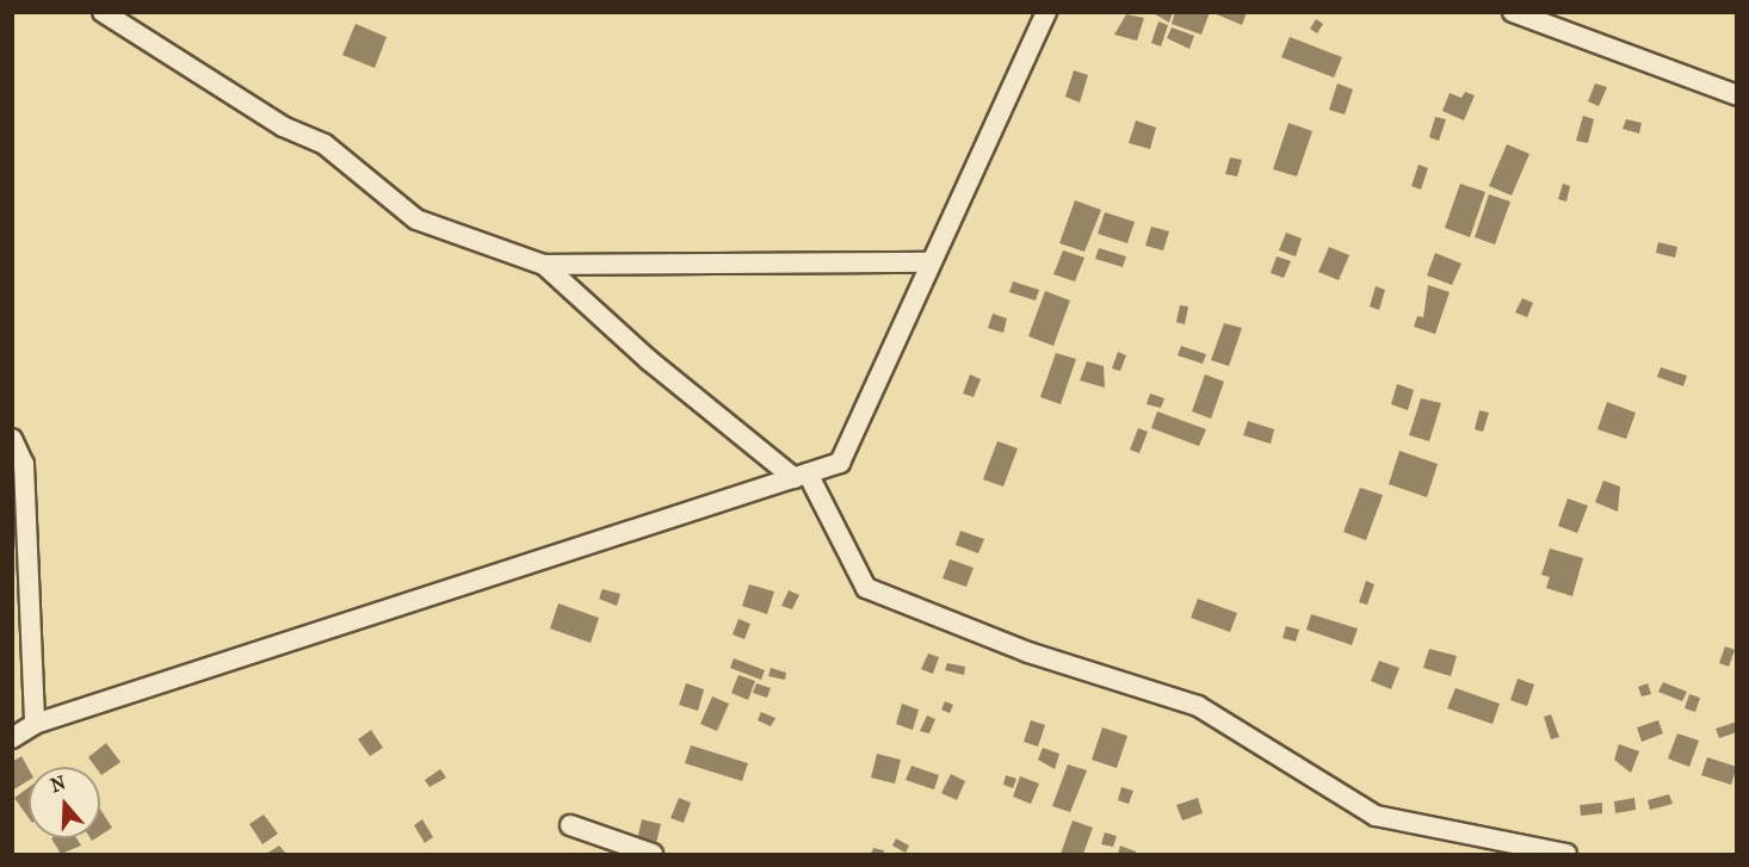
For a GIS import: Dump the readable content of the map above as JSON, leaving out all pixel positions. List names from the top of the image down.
{
  "north": "top"
}
